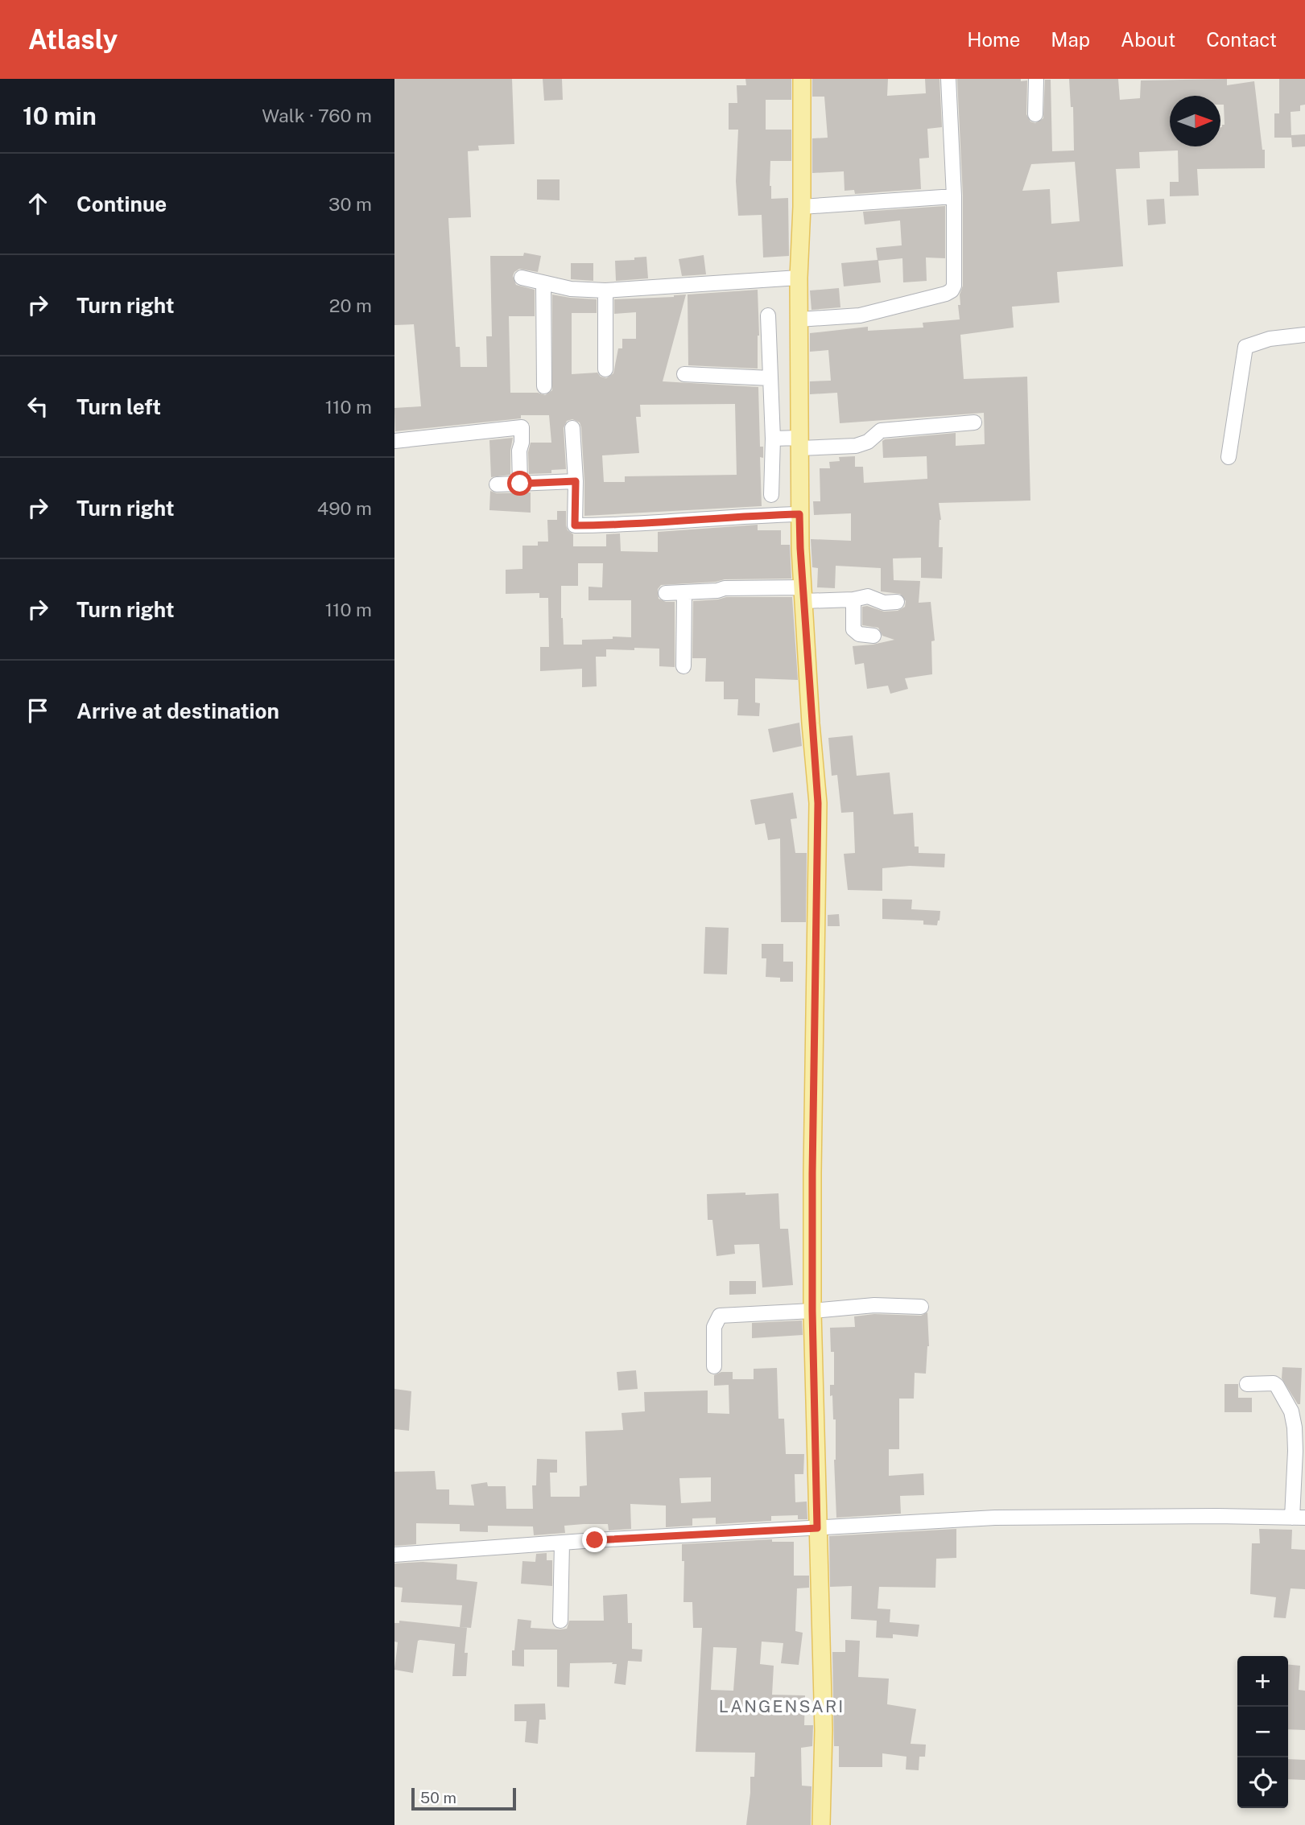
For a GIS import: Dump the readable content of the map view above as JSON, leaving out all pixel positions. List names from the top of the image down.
{
  "districts": ["LANGENSARI"],
  "scale_bar": "50 m",
  "north": "right",
  "page": {
    "header": "Atlasly",
    "nav": [
      "Home",
      "Map",
      "About",
      "Contact"
    ],
    "heading": ["10 min", "Walk · 760 m"],
    "list": [
      ["Continue", "30 m"],
      ["Turn right", "20 m"],
      ["Turn left", "110 m"],
      ["Turn right", "490 m"],
      ["Turn right", "110 m"],
      "Arrive at destination"
    ],
    "map_buttons": ["+", "−"],
    "scale": "50 m"
  }
}
